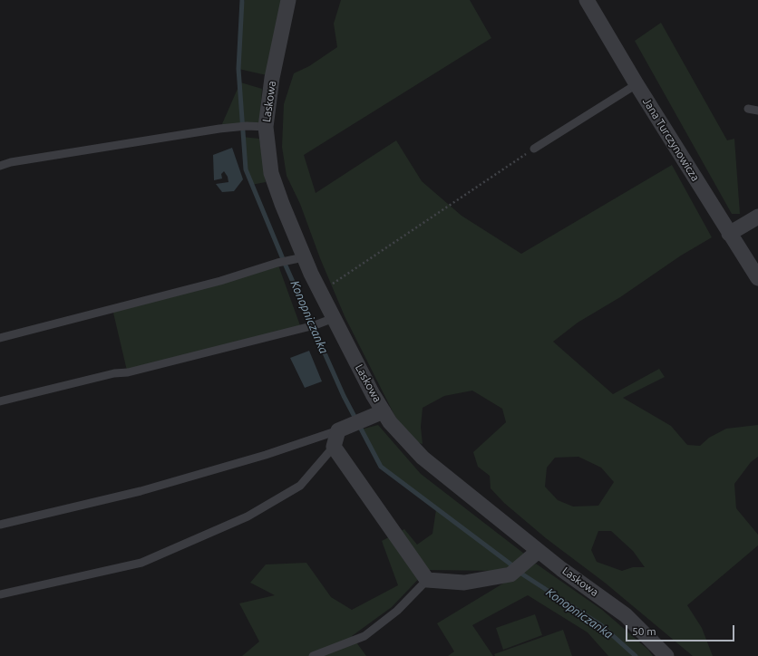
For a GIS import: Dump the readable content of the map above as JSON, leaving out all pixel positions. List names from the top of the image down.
{
  "streets": {
    "street": ["Laskowa", "Jana Turczynowicza"]
  },
  "water": ["Konopniczanka"],
  "scale_bar": "50 m"
}
